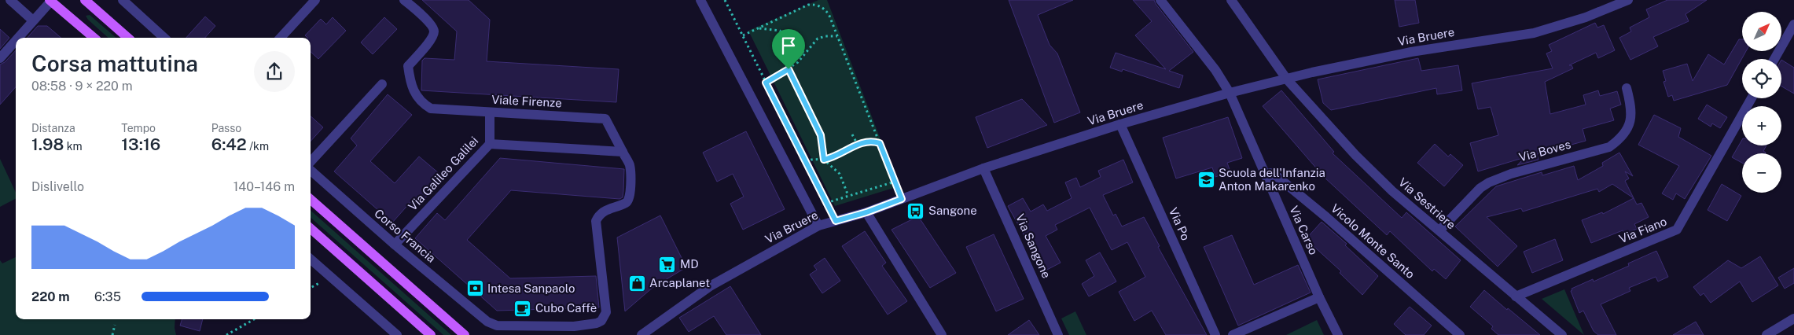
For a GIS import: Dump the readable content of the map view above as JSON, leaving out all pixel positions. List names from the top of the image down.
{
  "streets": {
    "street": [
      "Via Bruere",
      "Viale Firenze",
      "Via Boves",
      "Via Galileo Galilei",
      "Via Sestriere",
      "Via Po",
      "Via Carso",
      "Via Fiano",
      "Corso Francia",
      "Vicolo Monte Santo",
      "Via Sangone"
    ]
  },
  "crossings": [
    ["Via Bruere", "Via Sestriere"],
    ["Via Bruere", "Via Po"],
    ["Via Bruere", "Via Carso"],
    ["Via Bruere", "Via Sangone"],
    ["Viale Firenze", "Via Galileo Galilei"],
    ["Viale Firenze", "Corso Francia"],
    ["Via Boves", "Via Sestriere"],
    ["Via Galileo Galilei", "Corso Francia"],
    ["Via Sestriere", "Via Fiano"],
    ["Via Carso", "Vicolo Monte Santo"]
  ],
  "places": {
    "school or university": ["Scuola dell'Infanzia Anton Makarenko"],
    "bus stop": ["Sangone"],
    "supermarket": ["MD"],
    "shop": ["Arcaplanet"],
    "bank": ["Intesa Sanpaolo"],
    "cafe": ["Cubo Caffè"]
  },
  "north": "top right",
  "page": {
    "map_buttons": ["+", "−"],
    "heading": ["Corsa mattutina", "08:58 · 9 × 220 m"],
    "stats": [
      ["Distanza", "1.98 km"],
      ["Tempo", "13:16"],
      ["Passo", "6:42 /km"]
    ],
    "chart": ["Dislivello", "140–146 m"],
    "list": [
      {
        "name": "220 m",
        "note": "6:35"
      }
    ]
  }
}
